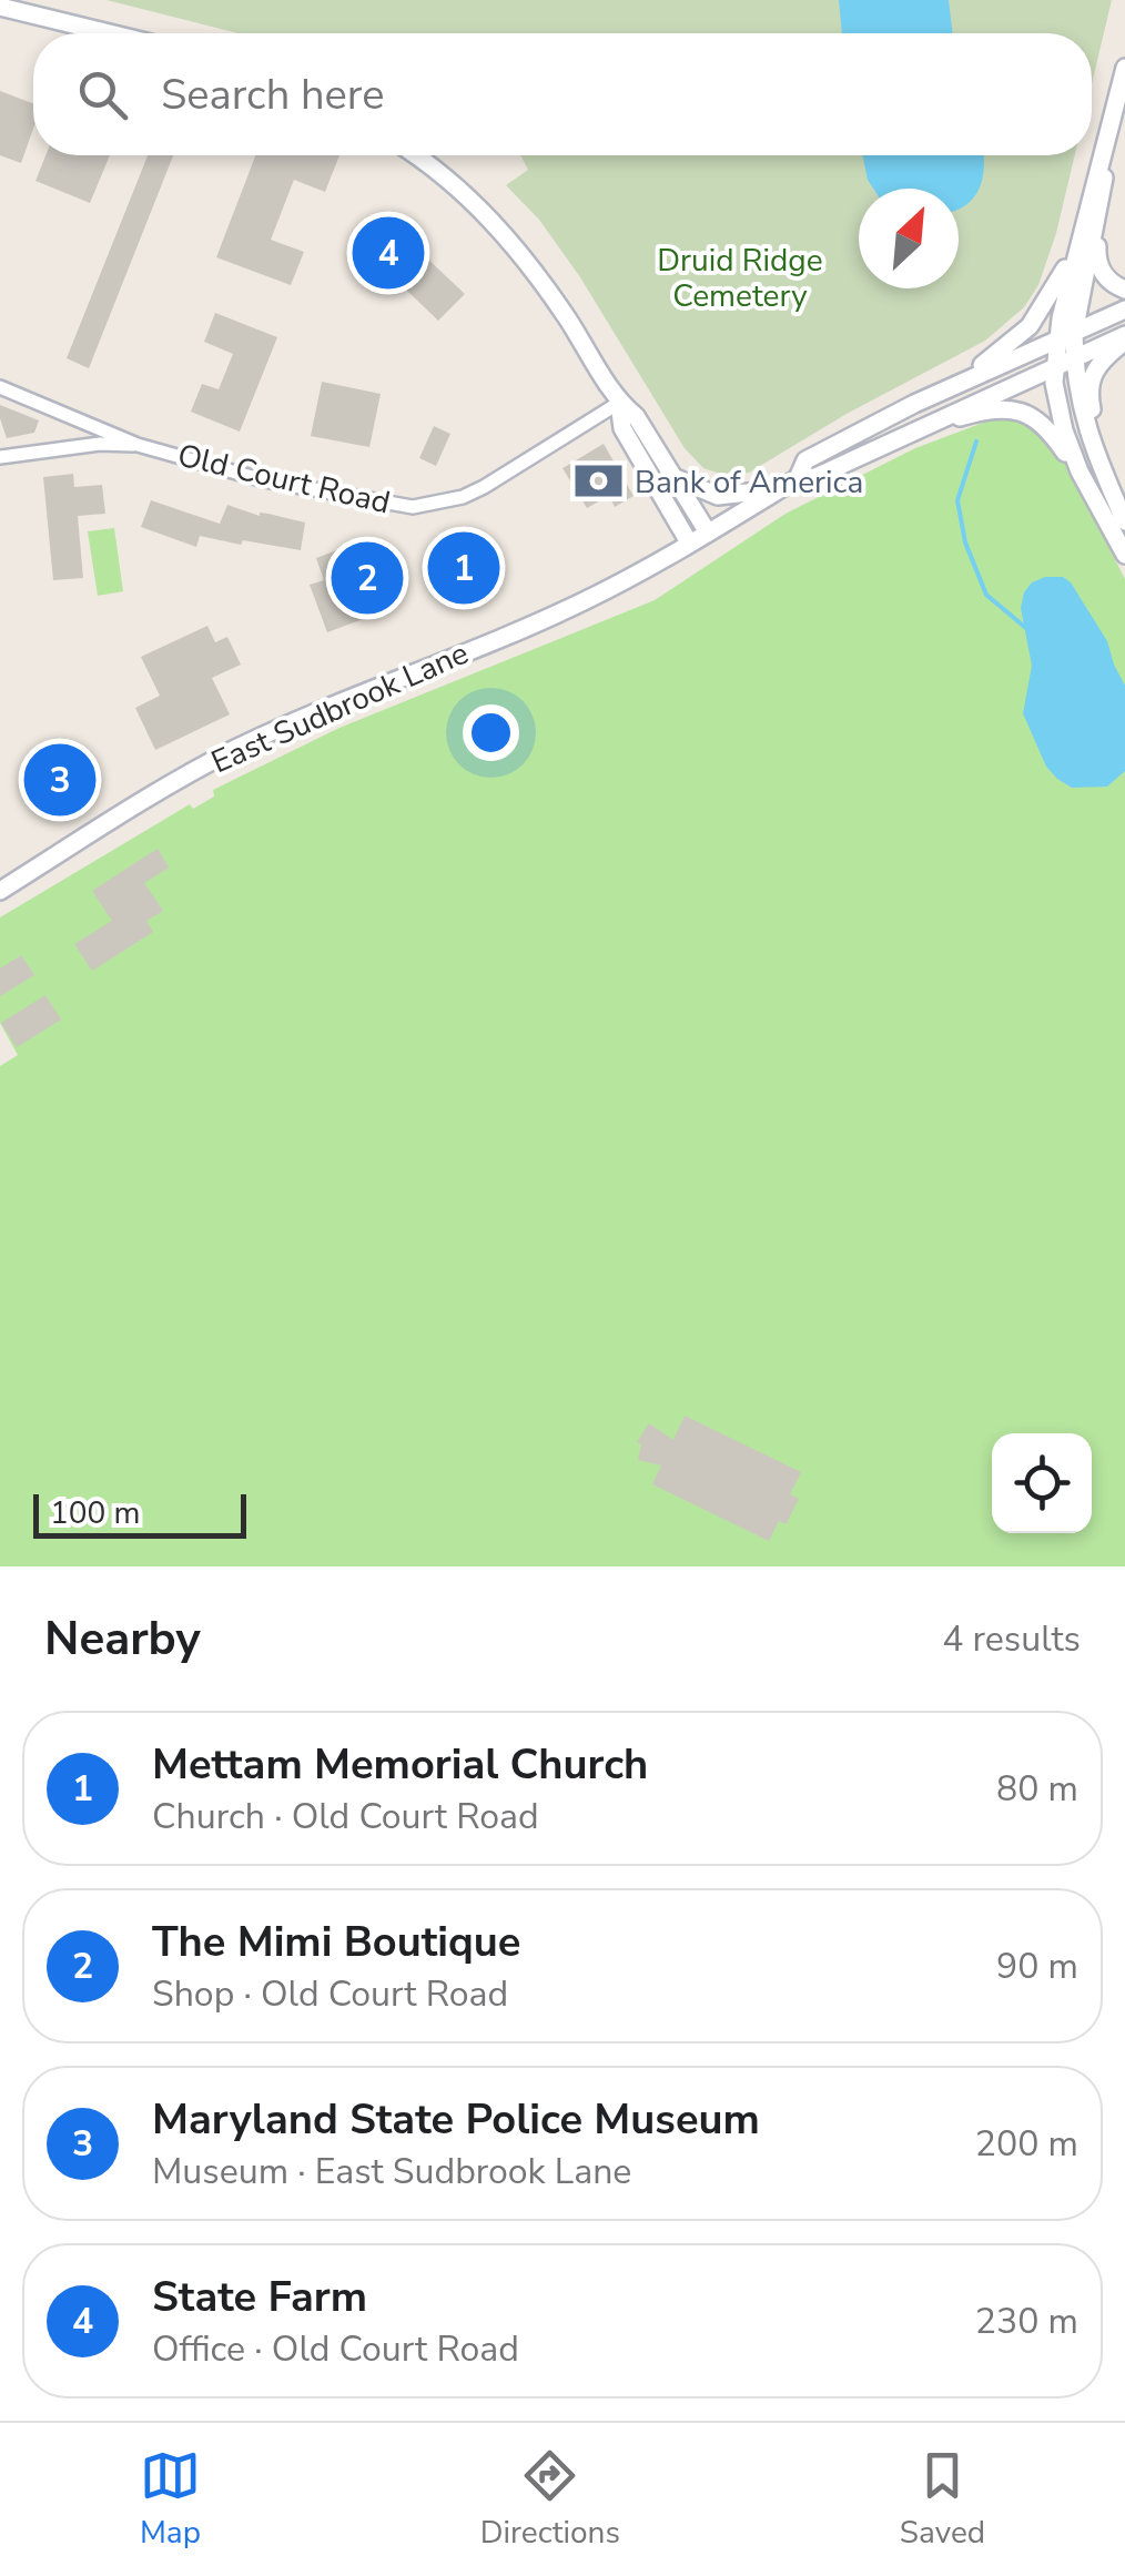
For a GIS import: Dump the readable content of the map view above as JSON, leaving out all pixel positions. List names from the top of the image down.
{
  "streets": {
    "main road": ["East Sudbrook Lane"],
    "street": ["Old Court Road"]
  },
  "parks": ["Druid Ridge Cemetery"],
  "places": {
    "bank": ["Bank of America"]
  },
  "scale_bar": "100 m",
  "north": "top right",
  "page": {
    "search": "Search here",
    "pins": [
      "4",
      "1",
      "2",
      "3"
    ],
    "scale": "100 m",
    "heading": ["Nearby", "4 results"],
    "list": [
      {
        "mark": "1",
        "name": "Mettam Memorial Church",
        "note": "Church · Old Court Road",
        "value": "80 m"
      },
      {
        "mark": "2",
        "name": "The Mimi Boutique",
        "note": "Shop · Old Court Road",
        "value": "90 m"
      },
      {
        "mark": "3",
        "name": "Maryland State Police Museum",
        "note": "Museum · East Sudbrook Lane",
        "value": "200 m"
      },
      {
        "mark": "4",
        "name": "State Farm",
        "note": "Office · Old Court Road",
        "value": "230 m"
      }
    ],
    "nav": ["Map", "Directions", "Saved"]
  }
}
